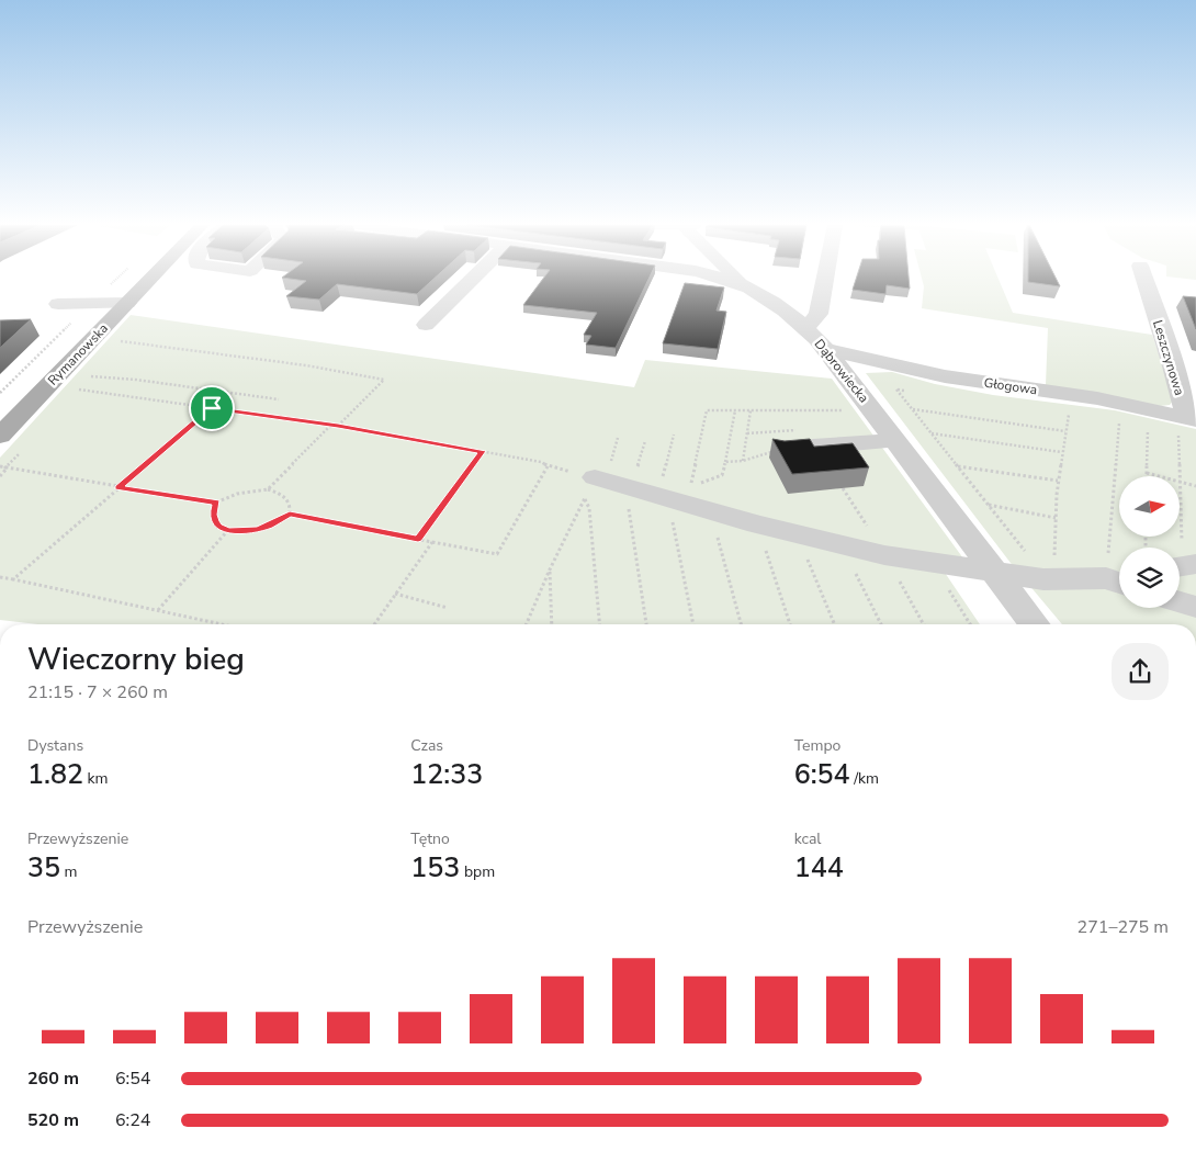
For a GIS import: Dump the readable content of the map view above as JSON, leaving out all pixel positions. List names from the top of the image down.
{
  "streets": {
    "main road": ["Rymanowska"],
    "street": ["Leszczynowa", "Dąbrowiecka", "Głogowa"]
  },
  "crossings": [
    ["Leszczynowa", "Głogowa"],
    ["Dąbrowiecka", "Głogowa"]
  ],
  "north": "right",
  "page": {
    "heading": ["Wieczorny bieg", "21:15 · 7 × 260 m"],
    "stats": [
      ["Dystans", "1.82 km"],
      ["Czas", "12:33"],
      ["Tempo", "6:54 /km"],
      ["Przewyższenie", "35 m"],
      ["Tętno", "153 bpm"],
      ["kcal", "144"]
    ],
    "chart": ["Przewyższenie", "271–275 m"],
    "list": [
      {
        "name": "260 m",
        "note": "6:54"
      },
      {
        "name": "520 m",
        "note": "6:24"
      }
    ]
  }
}
